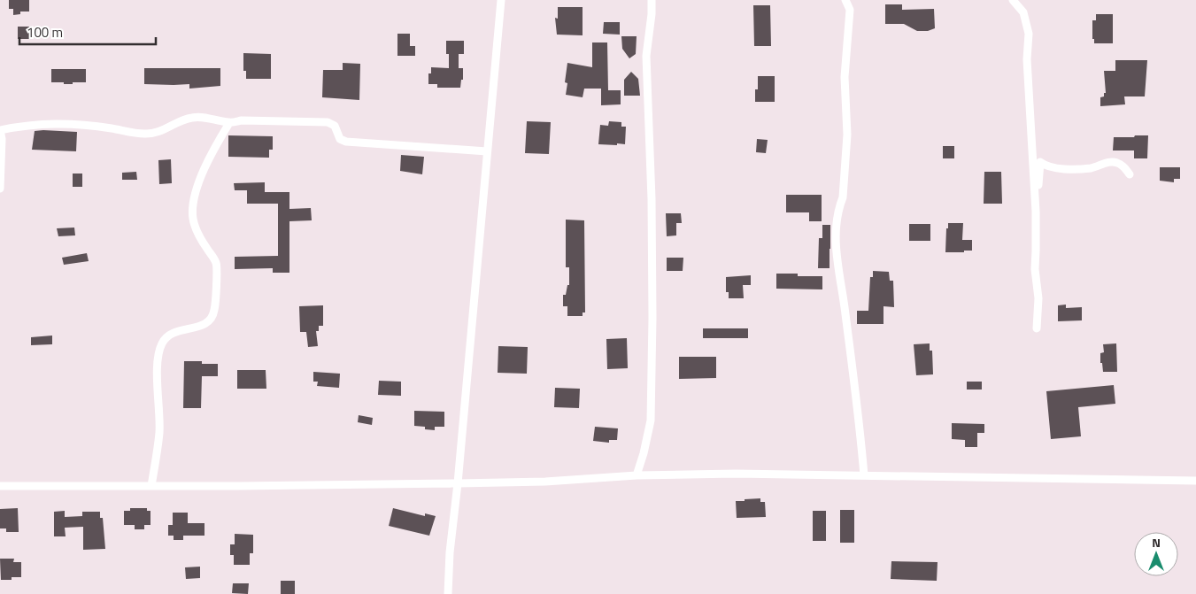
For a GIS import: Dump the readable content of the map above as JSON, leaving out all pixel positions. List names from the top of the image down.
{
  "scale_bar": "100 m",
  "north": "top"
}
